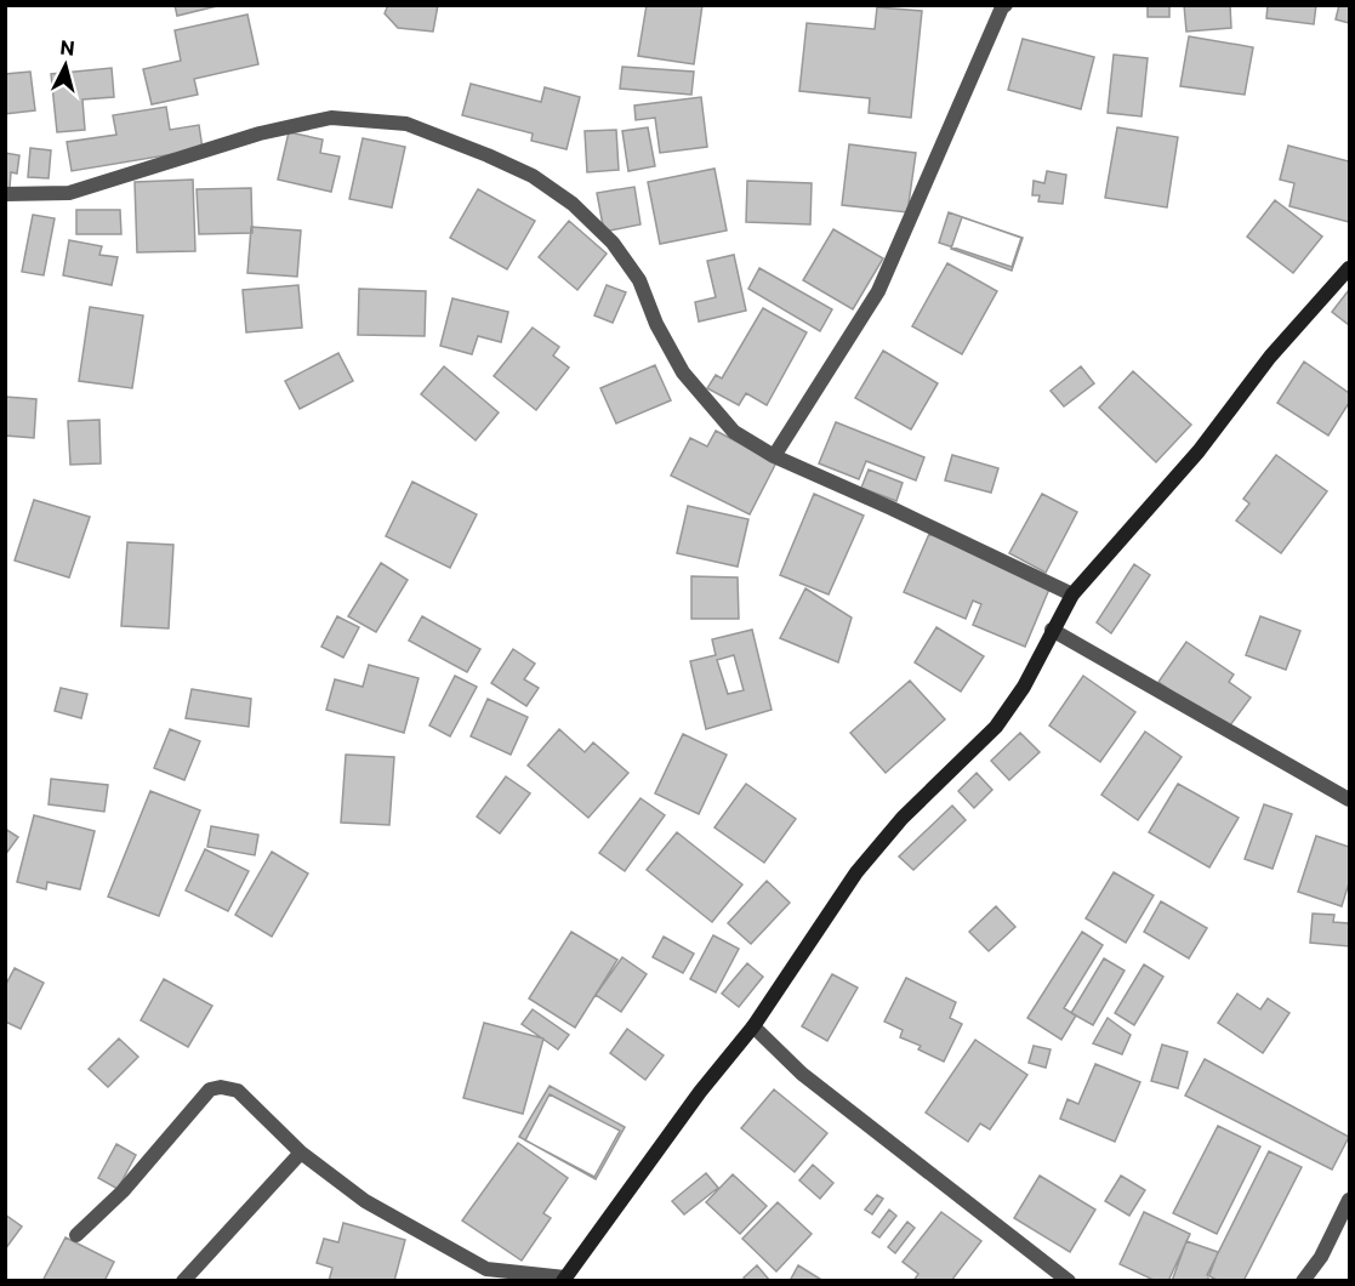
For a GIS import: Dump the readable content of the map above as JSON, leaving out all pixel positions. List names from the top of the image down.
{
  "north": "top"
}
